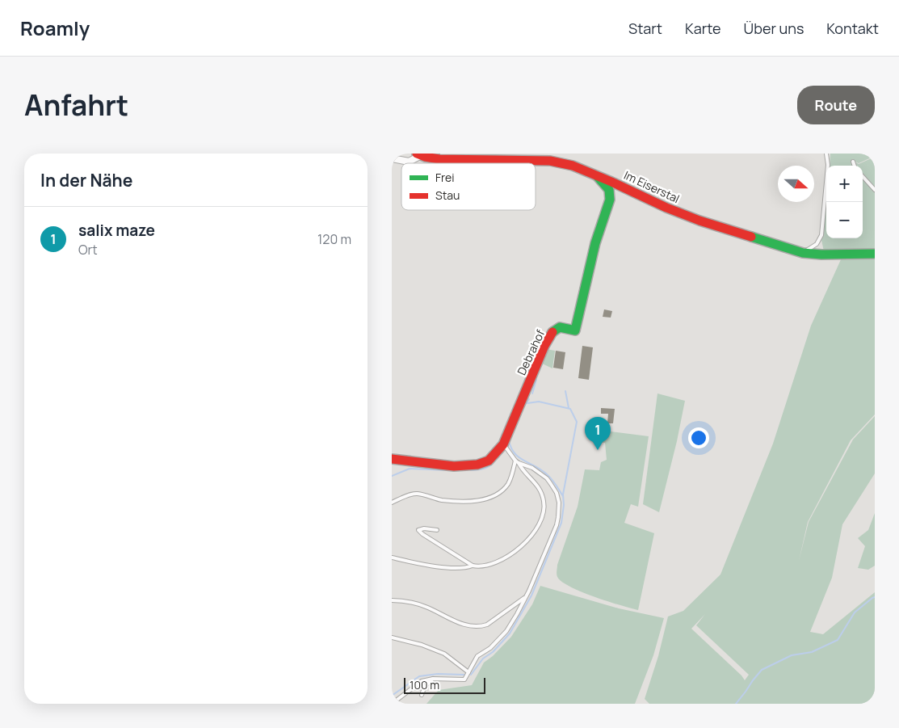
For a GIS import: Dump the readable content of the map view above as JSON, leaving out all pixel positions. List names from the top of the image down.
{
  "streets": {
    "street": ["Im Eiserstal", "Debrahof"]
  },
  "crossings": [
    ["Im Eiserstal", "Debrahof"]
  ],
  "legend": ["Frei", "Stau"],
  "scale_bar": "100 m",
  "north": "right",
  "page": {
    "header": "Roamly",
    "nav": [
      "Start",
      "Karte",
      "Über uns",
      "Kontakt"
    ],
    "title": "Anfahrt",
    "buttons": "Route",
    "heading": "In der Nähe",
    "map_buttons": ["+", "−"],
    "list": [
      {
        "mark": "1",
        "name": "salix maze",
        "note": "Ort",
        "value": "120 m"
      }
    ],
    "pins": "1",
    "scale": "100 m"
  }
}
